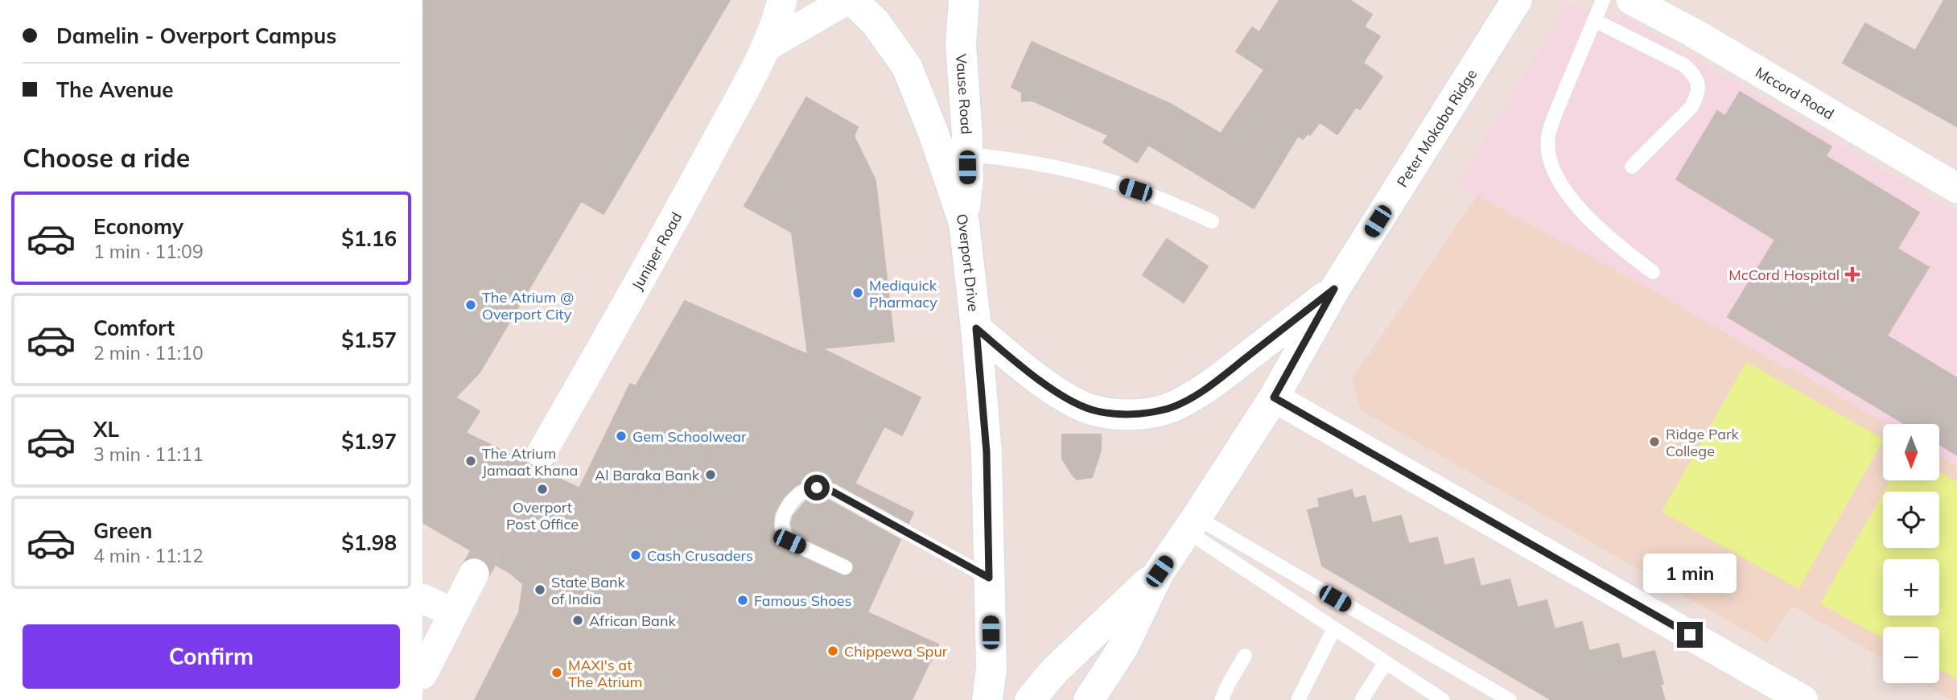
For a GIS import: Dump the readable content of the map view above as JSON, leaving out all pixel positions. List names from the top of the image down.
{
  "streets": {
    "main road": ["Vause Road", "Peter Mokaba Ridge", "Overport Drive"],
    "street": ["Mccord Road", "Juniper Road"]
  },
  "crossings": [
    ["Vause Road", "Overport Drive"]
  ],
  "places": {
    "health": ["McCord Hospital"],
    "other": [
      "Mediquick Pharmacy",
      "The Atrium @ Overport City",
      "Gem Schoolwear",
      "Ridge Park College",
      "The Atrium Jamaat Khana",
      "Al Baraka Bank",
      "Overport Post Office",
      "Cash Crusaders",
      "State Bank of India",
      "Famous Shoes",
      "African Bank",
      "Chippewa Spur",
      "MAXI's at The Atrium"
    ]
  },
  "north": "bottom",
  "page": {
    "banner": ["Damelin - Overport Campus", "The Avenue"],
    "heading": "Choose a ride",
    "list": [
      {
        "name": "Economy",
        "note": "1 min · 11:09",
        "value": "$1.16"
      },
      {
        "name": "Comfort",
        "note": "2 min · 11:10",
        "value": "$1.57"
      },
      {
        "name": "XL",
        "note": "3 min · 11:11",
        "value": "$1.97"
      },
      {
        "name": "Green",
        "note": "4 min · 11:12",
        "value": "$1.98"
      }
    ],
    "map_buttons": ["+", "−"],
    "bubble": "1 min",
    "buttons": "Confirm"
  }
}
